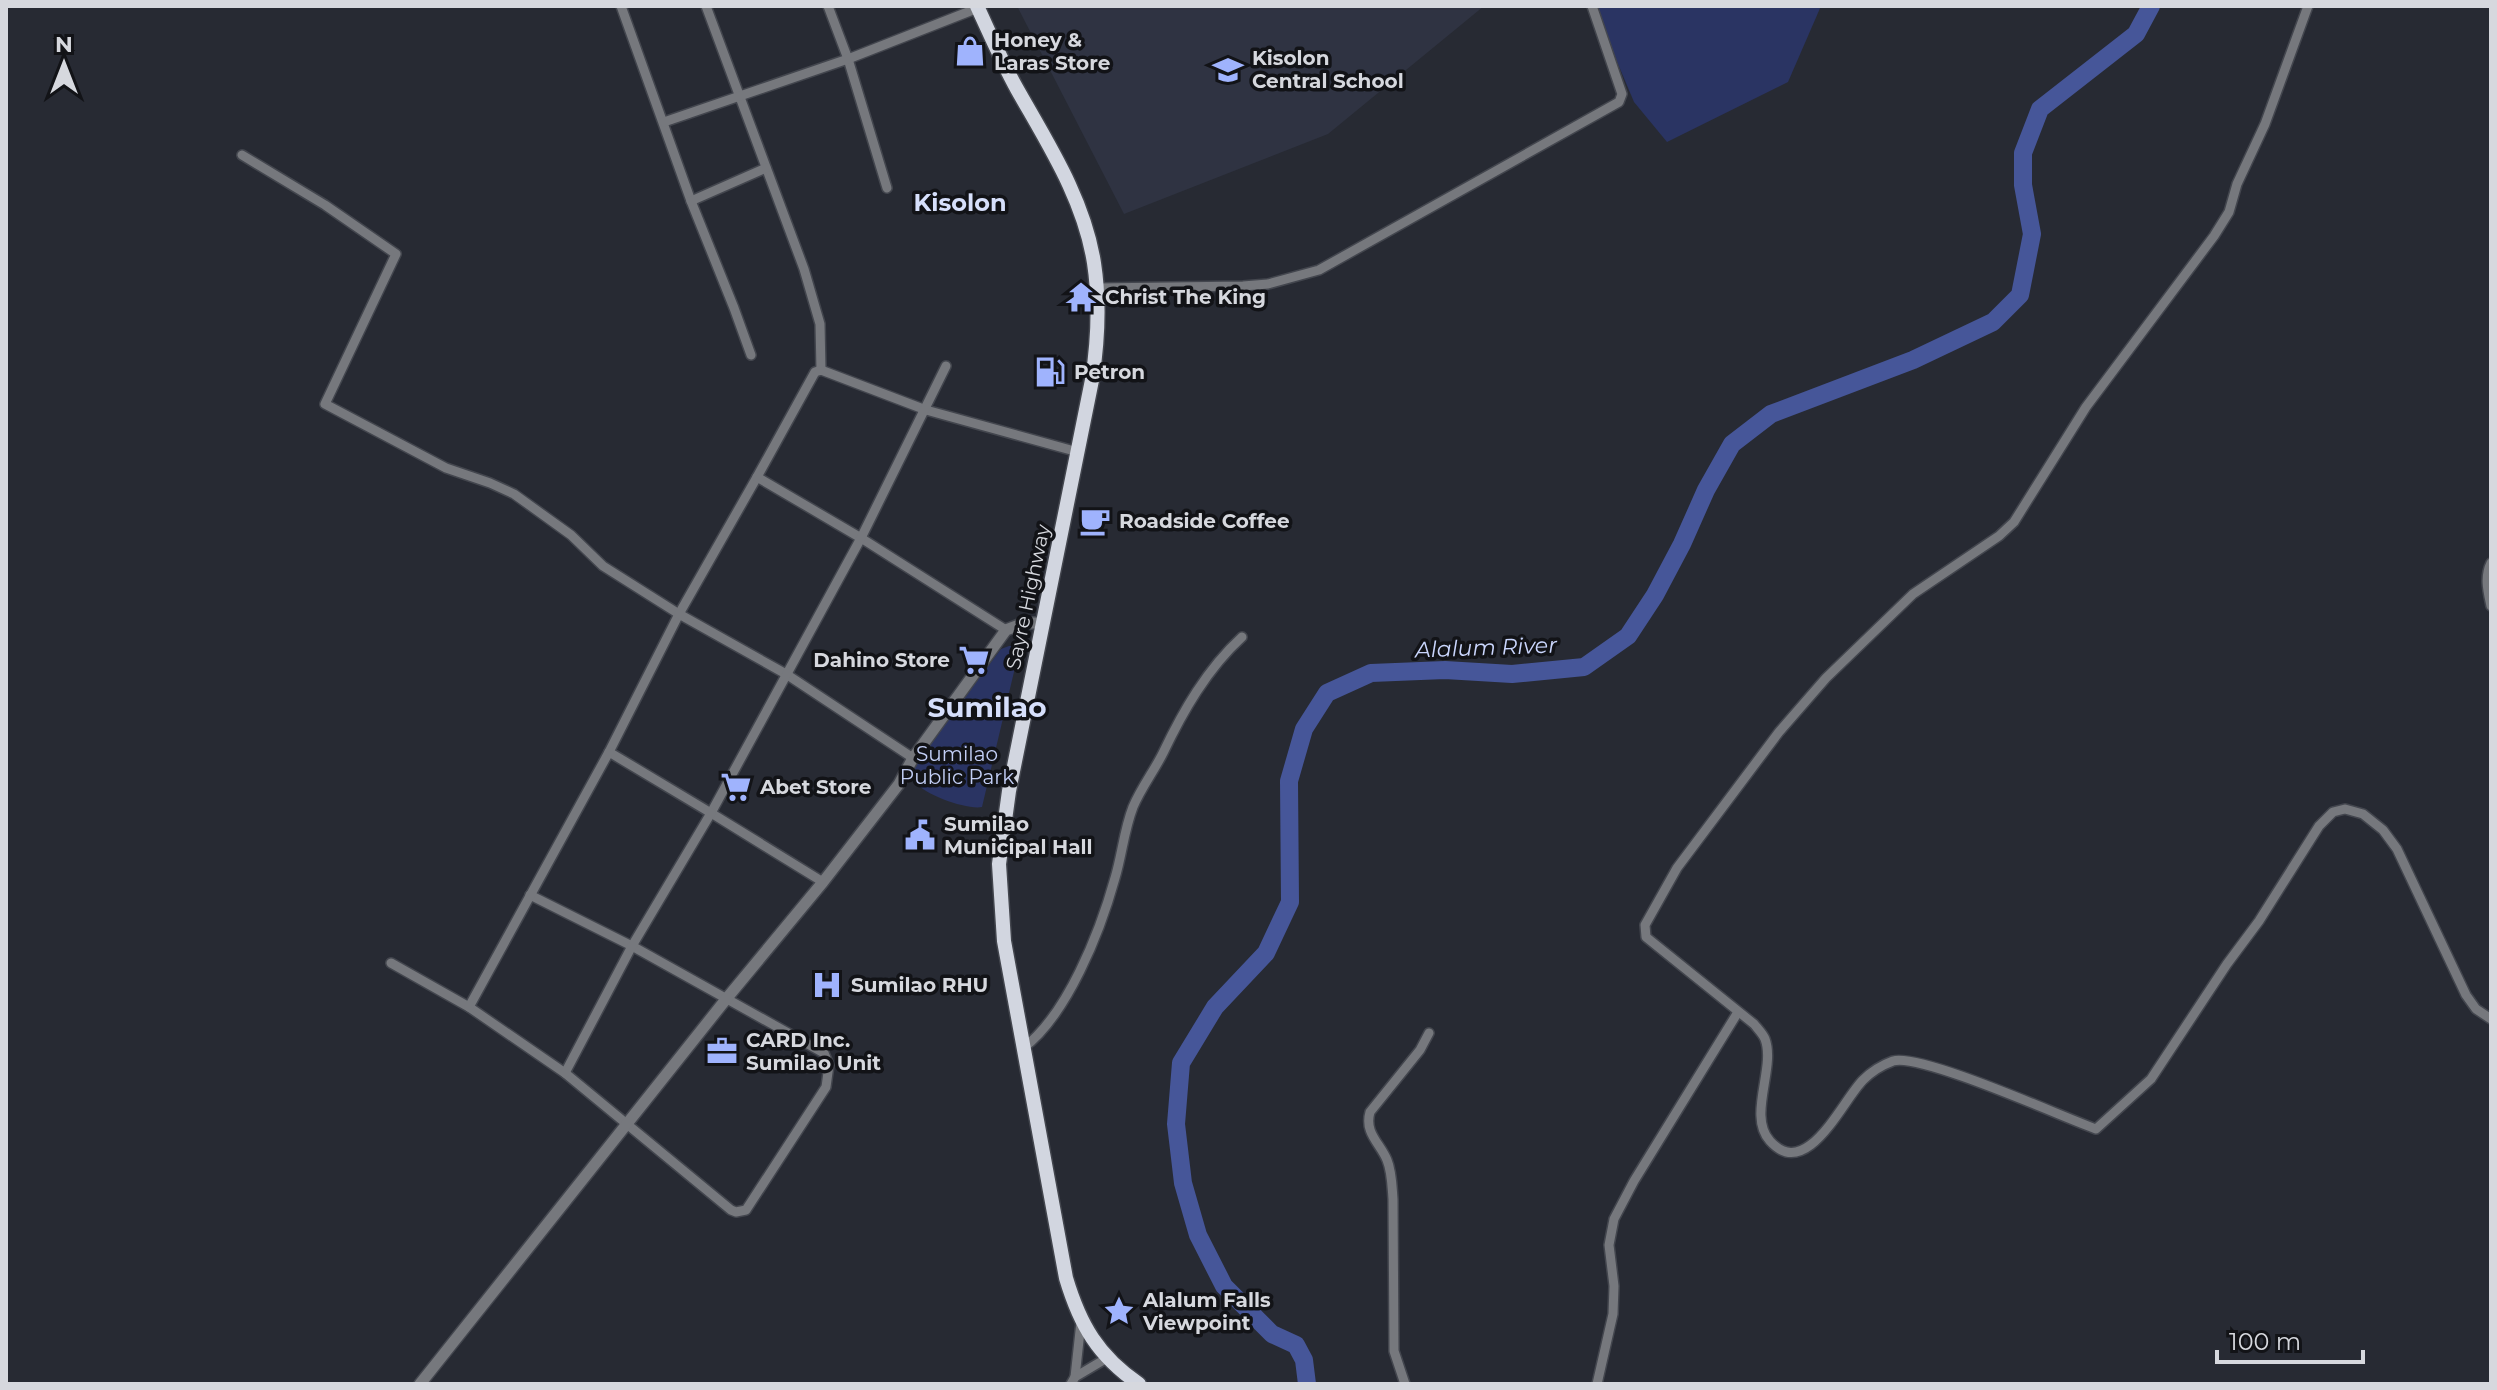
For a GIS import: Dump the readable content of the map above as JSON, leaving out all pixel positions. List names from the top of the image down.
{
  "streets": {
    "highway": ["Sayre Highway"]
  },
  "districts": ["Kisolon", "Sumilao"],
  "water": ["Alalum River"],
  "parks": ["Sumilao Public Park"],
  "places": {
    "shop": ["Honey & Laras Store"],
    "school or university": ["Kisolon Central School"],
    "temple": ["Christ The King"],
    "fuel station": ["Petron"],
    "cafe": ["Roadside Coffee"],
    "supermarket": ["Dahino Store", "Abet Store"],
    "public building": ["Sumilao Municipal Hall"],
    "hospital": ["Sumilao RHU"],
    "office": ["CARD Inc. Sumilao Unit"],
    "place": ["Alalum Falls Viewpoint"]
  },
  "scale_bar": "100 m",
  "north": "top"
}
